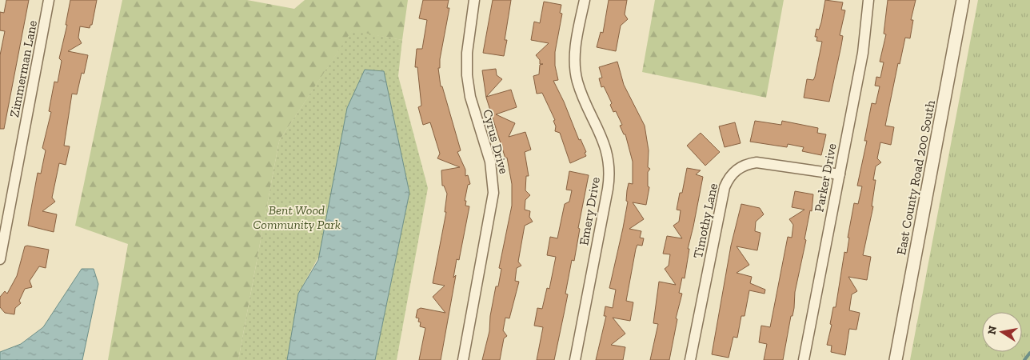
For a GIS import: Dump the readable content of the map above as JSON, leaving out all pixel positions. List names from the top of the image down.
{
  "streets": {
    "street": [
      "Zimmerman Lane",
      "Cyrus Drive",
      "Parker Drive",
      "East County Road 200 South",
      "Emery Drive",
      "Timothy Lane"
    ]
  },
  "crossings": [
    ["Parker Drive", "Timothy Lane"]
  ],
  "parks": ["Bent Wood Community Park"],
  "north": "left"
}
